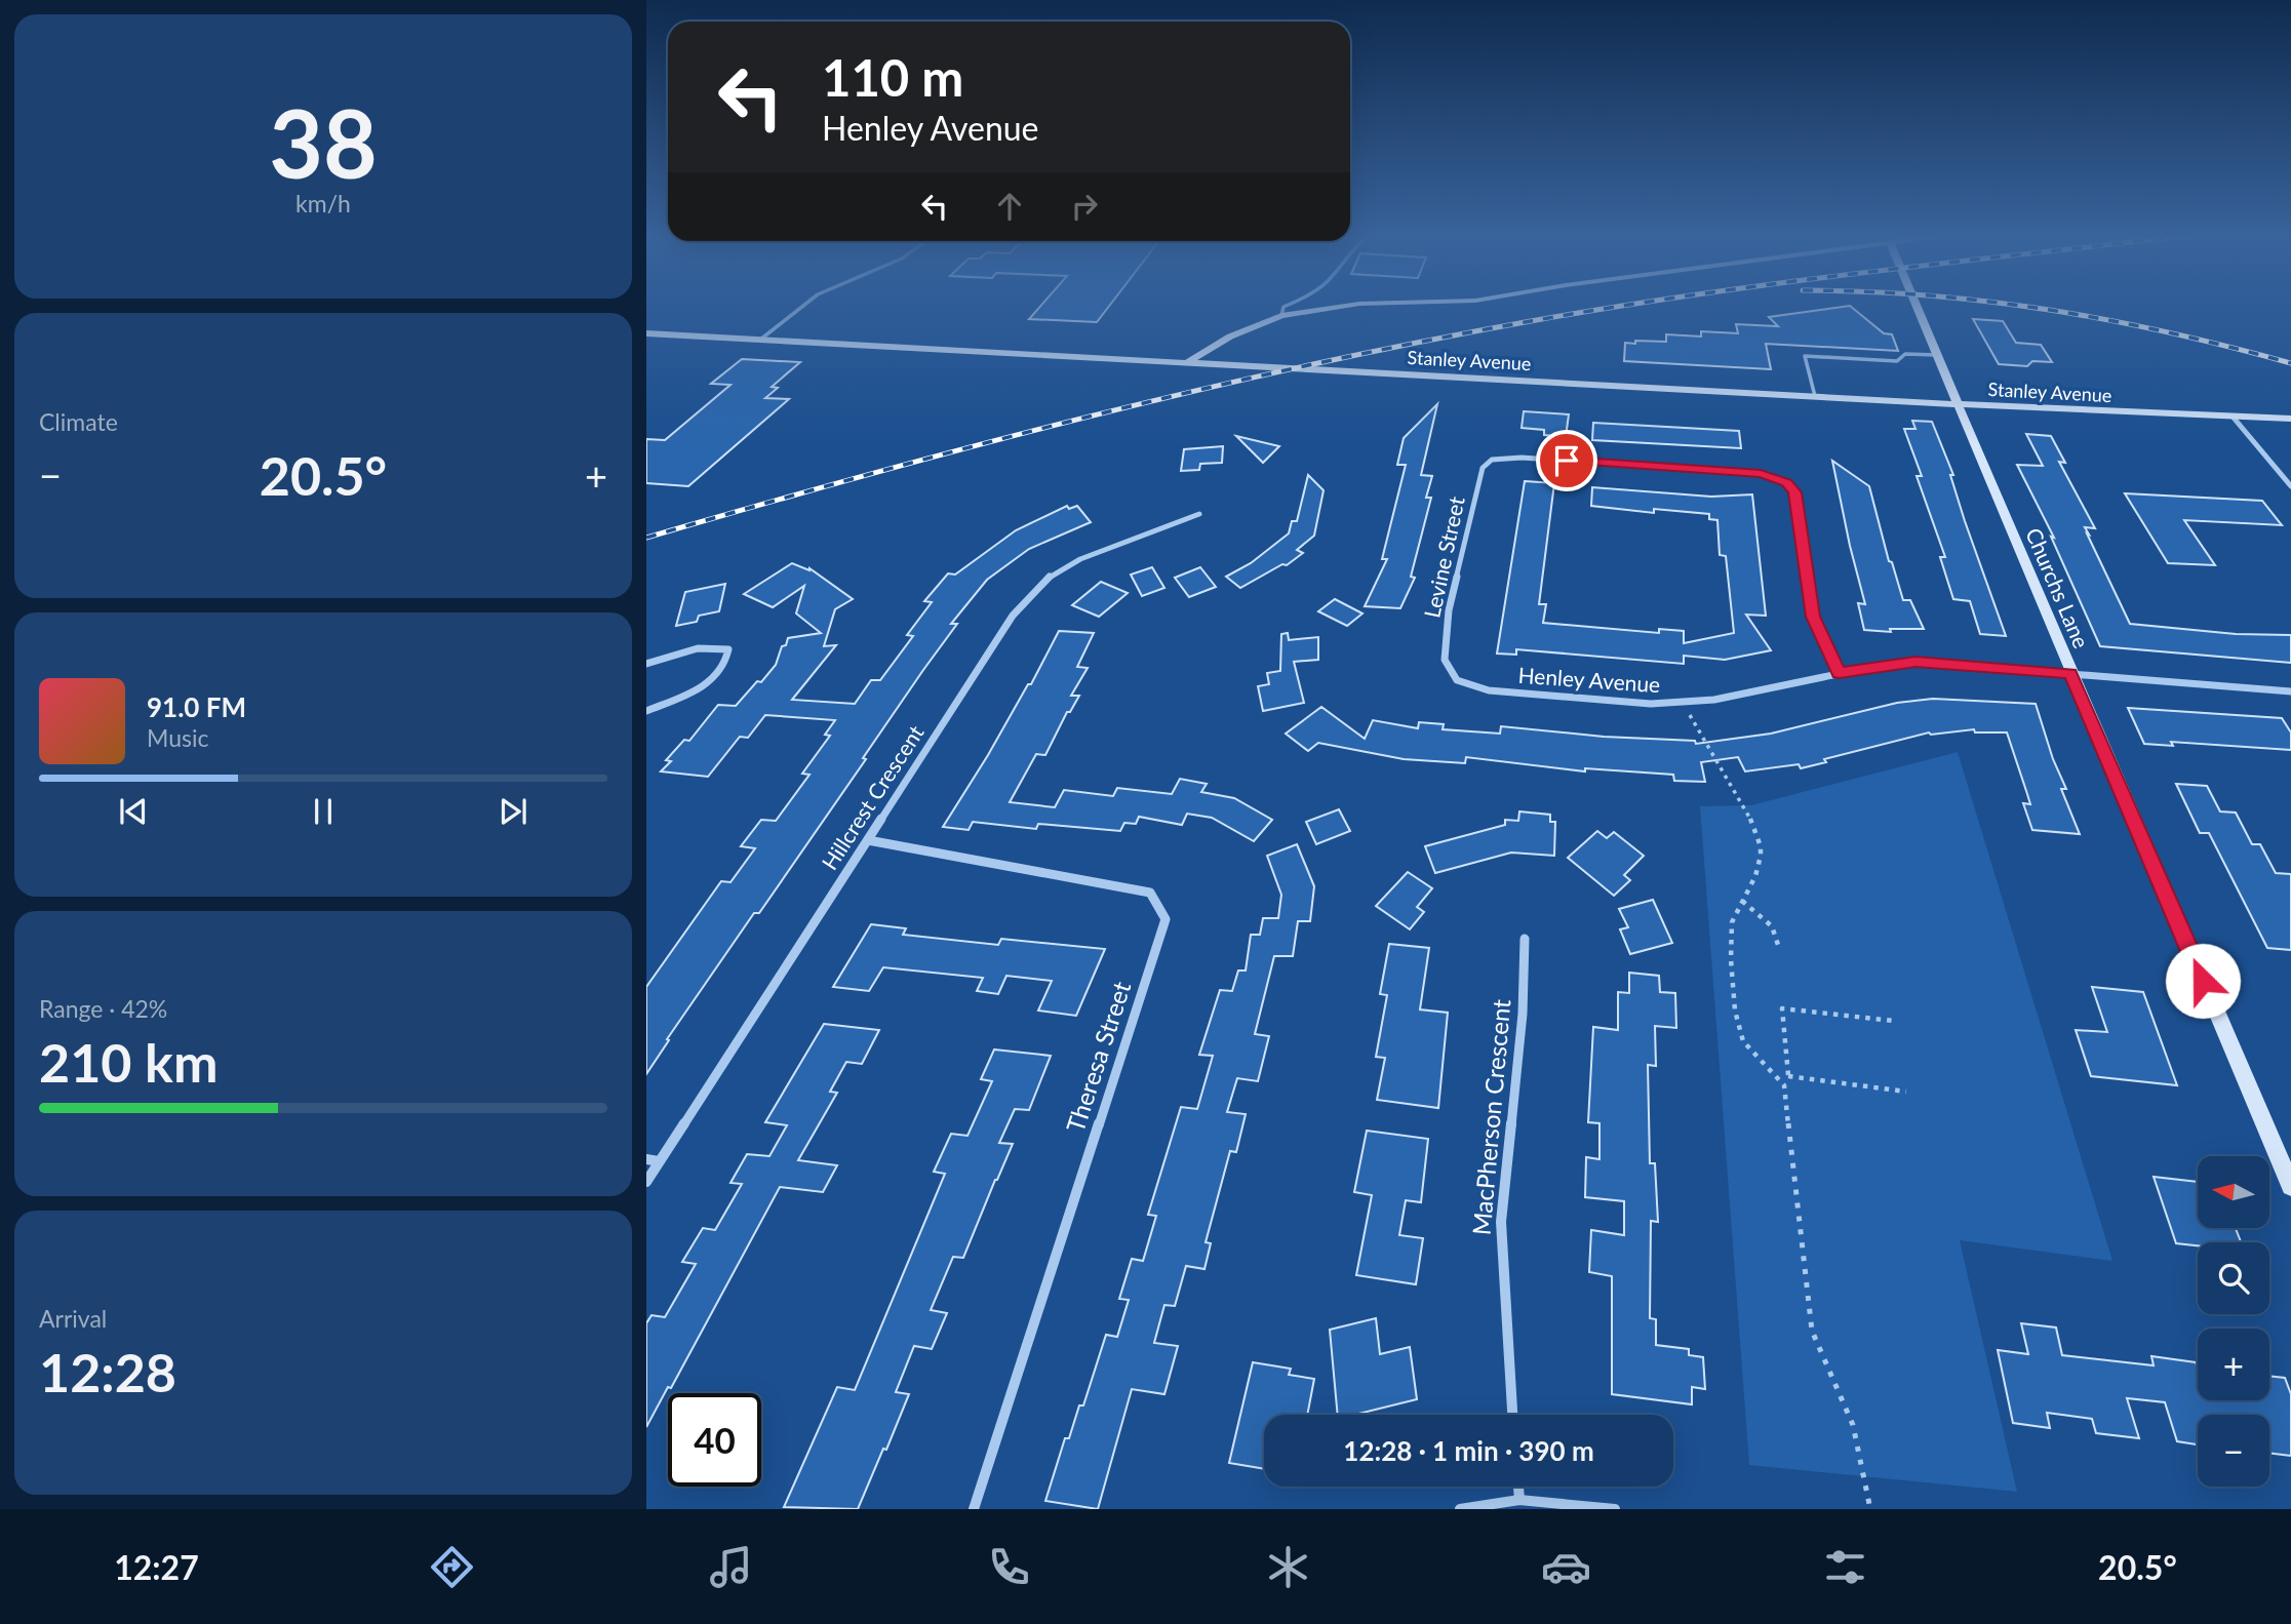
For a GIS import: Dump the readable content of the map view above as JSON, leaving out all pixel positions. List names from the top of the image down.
{
  "streets": {
    "street": [
      "Stanley Avenue",
      "Levine Street",
      "Churchs Lane",
      "Henley Avenue",
      "Hillcrest Crescent",
      "Theresa Street",
      "MacPherson Crescent"
    ]
  },
  "crossings": [
    ["Stanley Avenue", "Churchs Lane"],
    ["Levine Street", "Henley Avenue"],
    ["Churchs Lane", "Henley Avenue"],
    ["Hillcrest Crescent", "Theresa Street"]
  ],
  "north": "left",
  "page": {
    "tile": [
      ["38", "km/h"],
      "Climate",
      ["Range · 42%", "210 km"],
      ["Arrival", "12:28"]
    ],
    "turn": ["110 m", "Henley Avenue"],
    "heat": ["−", "20.5°", "+"],
    "song": ["91.0 FM", "Music"],
    "map_buttons": ["+", "−"],
    "limit": "40",
    "trip": "12:28 · 1 min · 390 m",
    "tabs": ["12:27", "20.5°"]
  }
}
